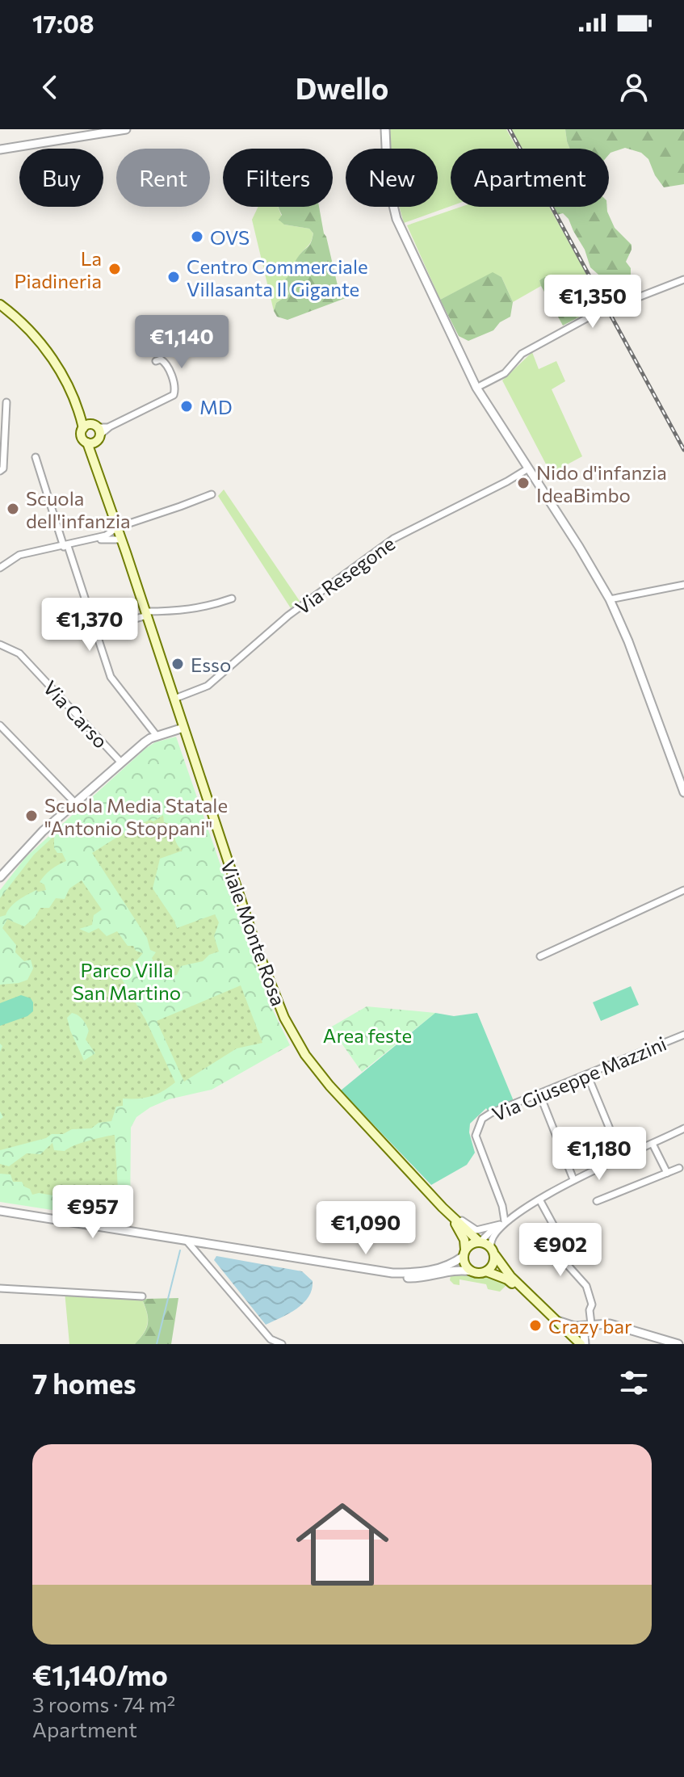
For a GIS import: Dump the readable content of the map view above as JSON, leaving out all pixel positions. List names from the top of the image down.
{
  "streets": {
    "main road": ["Viale Monte Rosa"],
    "street": ["Via Resegone", "Via Carso", "Via Giuseppe Mazzini"]
  },
  "crossings": [
    ["Via Resegone", "Viale Monte Rosa"]
  ],
  "parks": ["Parco Villa San Martino", "Area feste"],
  "places": [
    "OVS",
    "La Piadineria",
    "Centro Commerciale Villasanta Il Gigante",
    "MD",
    "Nido d'infanzia IdeaBimbo",
    "Scuola dell'infanzia",
    "Esso",
    "Scuola Media Statale \"Antonio Stoppani\"",
    "Crazy bar"
  ],
  "page": {
    "status": "17:08",
    "header": "Dwello",
    "chip": [
      "Buy",
      "Rent",
      "Filters",
      "New",
      "Apartment"
    ],
    "price": [
      "€1,350",
      "€1,140",
      "€1,370",
      "€1,180",
      "€957",
      "€1,090",
      "€902"
    ],
    "heading": "7 homes",
    "list": [
      {
        "name": "€1,140/mo",
        "note": "3 rooms · 74 m² · Apartment"
      }
    ]
  }
}
